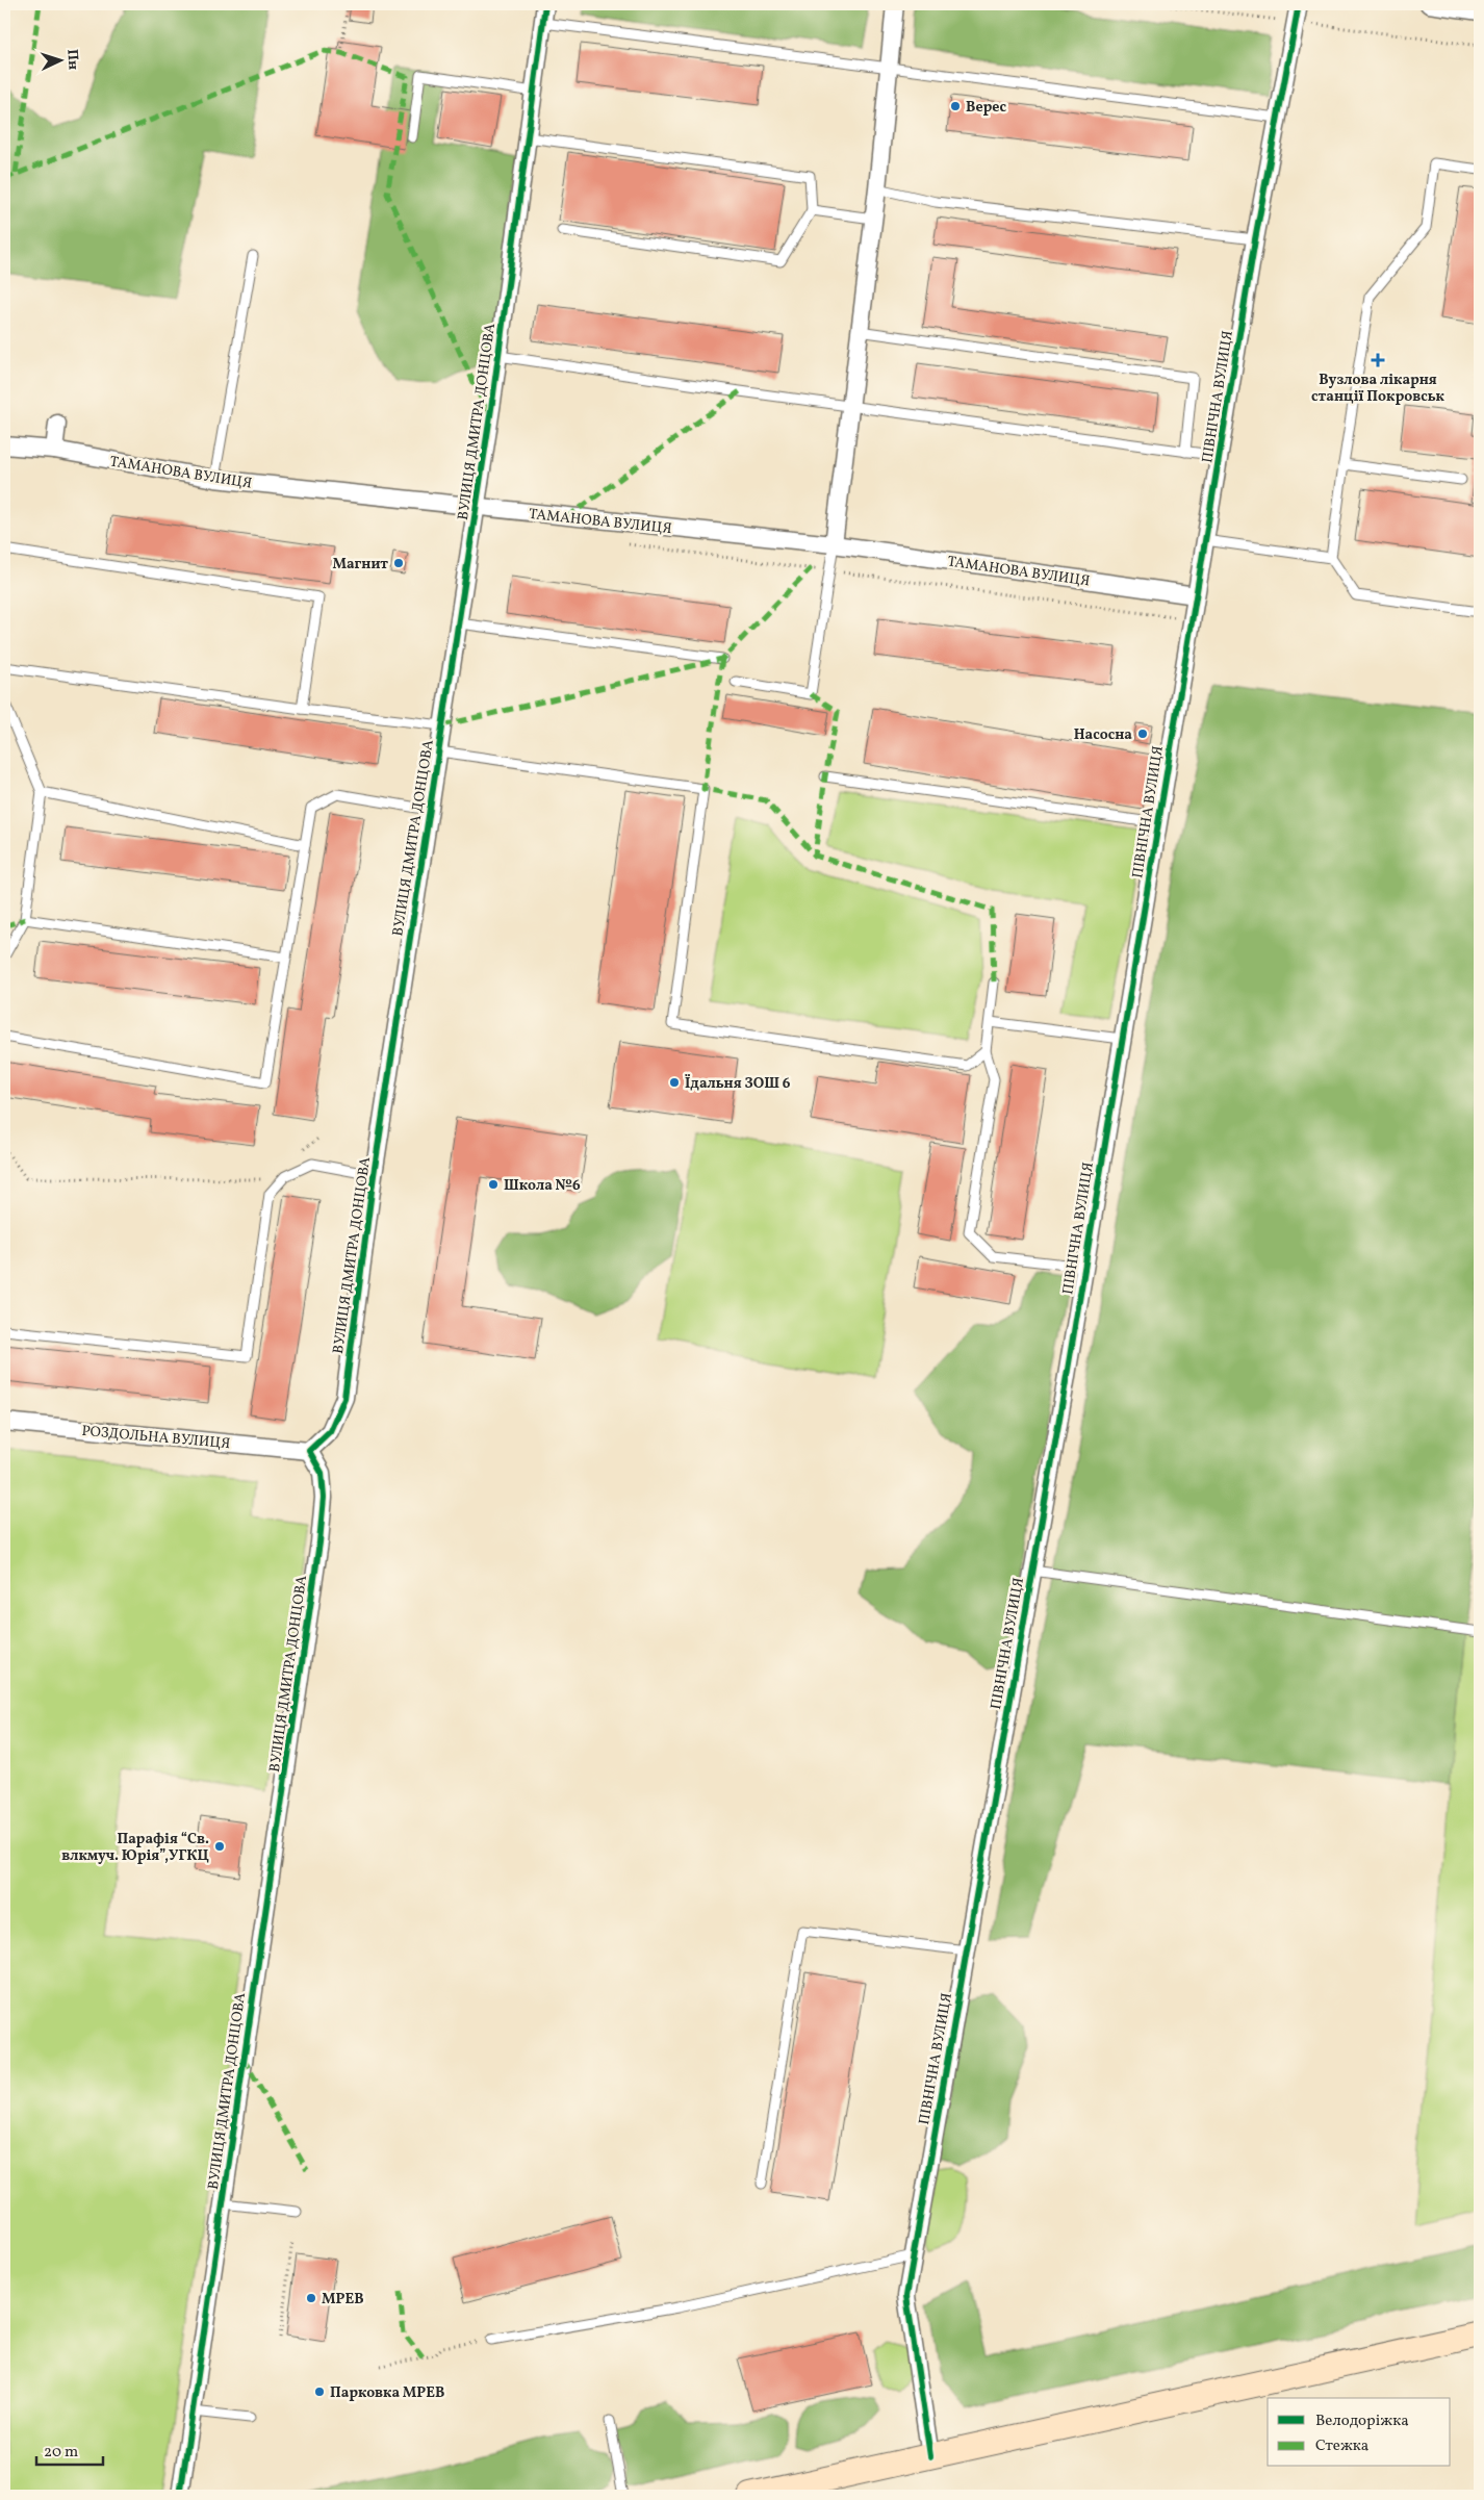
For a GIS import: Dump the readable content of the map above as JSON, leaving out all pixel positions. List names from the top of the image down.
{
  "streets": {
    "street": [
      "ПІВНІЧНА ВУЛИЦЯ",
      "ВУЛИЦЯ ДМИТРА ДОНЦОВА",
      "ТАМАНОВА ВУЛИЦЯ",
      "РОЗДОЛЬНА ВУЛИЦЯ"
    ]
  },
  "crossings": [
    ["ПІВНІЧНА ВУЛИЦЯ", "ТАМАНОВА ВУЛИЦЯ"],
    ["ВУЛИЦЯ ДМИТРА ДОНЦОВА", "ТАМАНОВА ВУЛИЦЯ"],
    ["ВУЛИЦЯ ДМИТРА ДОНЦОВА", "РОЗДОЛЬНА ВУЛИЦЯ"]
  ],
  "places": {
    "other": [
      "Верес",
      "Магнит",
      "Насосна",
      "Їдальня ЗОШ 6",
      "Школа №6",
      "Парафія “Св. влкмуч. Юрія”,УГКЦ",
      "МРЕВ",
      "Парковка МРЕВ"
    ],
    "health": ["Вузлова лікарня станції Покровськ"]
  },
  "legend": ["Велодоріжка", "Стежка"],
  "scale_bar": "20 m",
  "north": "right"
}
